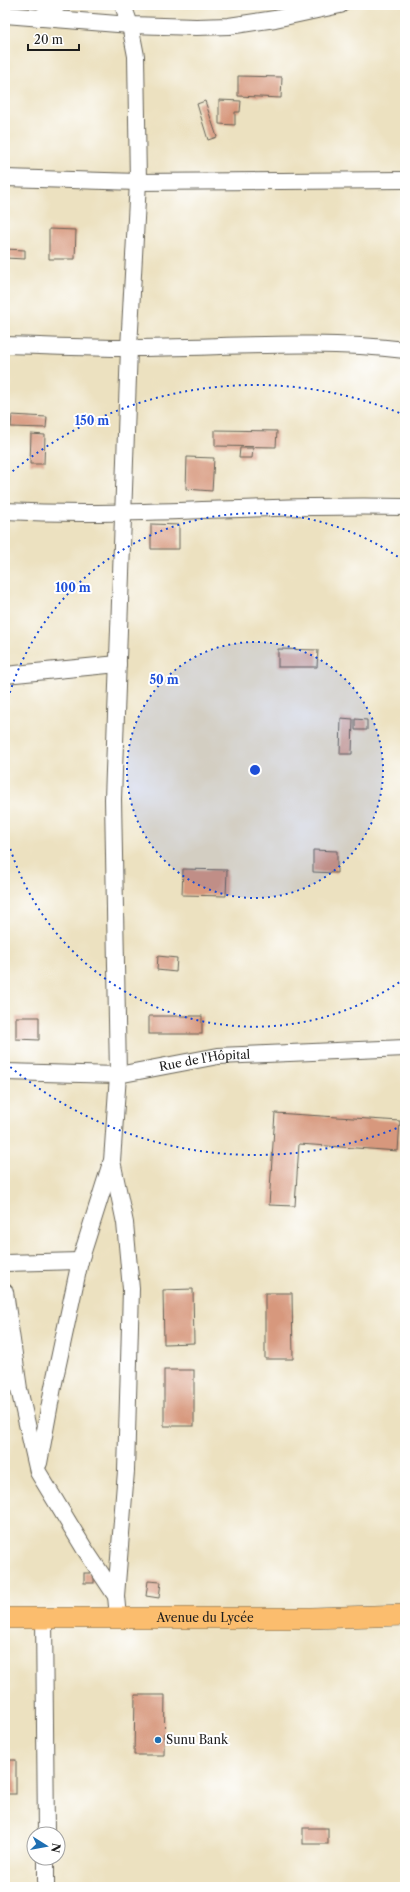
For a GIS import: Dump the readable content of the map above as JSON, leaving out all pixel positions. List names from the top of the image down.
{
  "streets": {
    "main road": ["Avenue du Lycée"],
    "street": ["Rue de l'Hôpital"]
  },
  "places": ["Sunu Bank"],
  "scale_bar": "20 m",
  "north": "right",
  "rings": ["150 m", "100 m", "50 m"]
}
